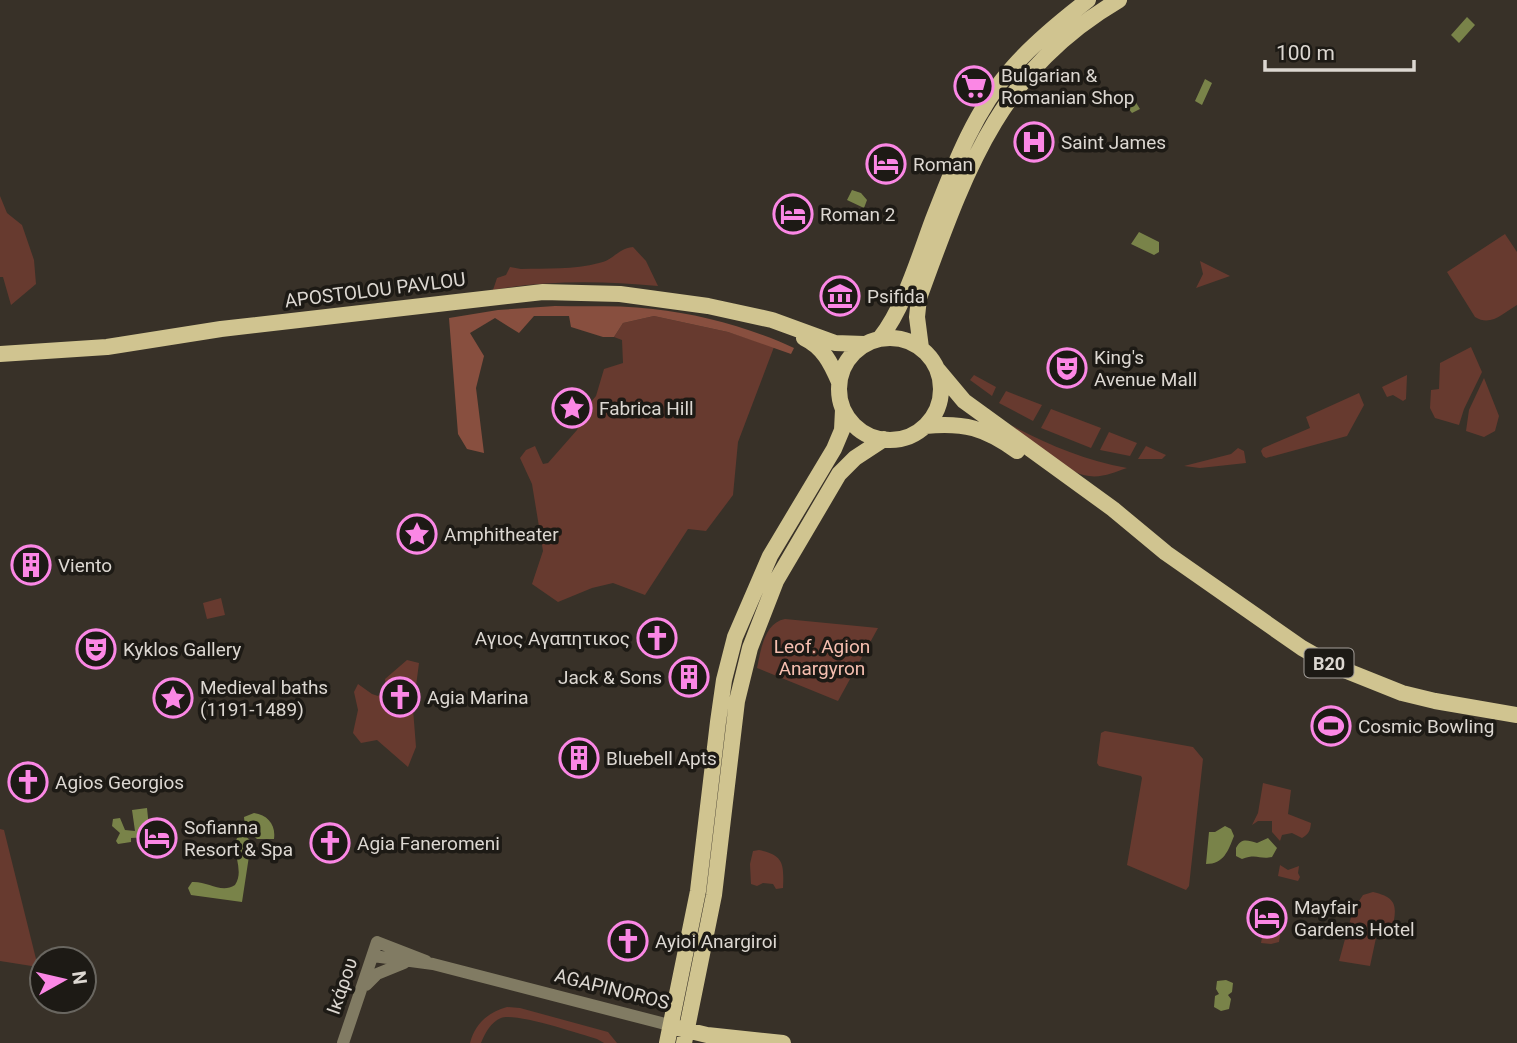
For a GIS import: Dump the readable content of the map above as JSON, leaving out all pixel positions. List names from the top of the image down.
{
  "streets": {
    "main road": ["APOSTOLOU PAVLOU", "B20", "AGAPINOROS"],
    "street": ["Ικάρου"]
  },
  "crossings": [
    ["APOSTOLOU PAVLOU", "B20"],
    ["Ικάρου", "AGAPINOROS"]
  ],
  "parks": ["Leof. Agion Anargyron"],
  "places": {
    "supermarket": ["Bulgarian & Romanian Shop"],
    "hospital": ["Saint James"],
    "hotel": [
      "Roman",
      "Roman 2",
      "Sofianna Resort & Spa",
      "Mayfair Gardens Hotel"
    ],
    "museum": ["Psifida"],
    "theatre": ["King's Avenue Mall", "Kyklos Gallery"],
    "place": ["Fabrica Hill", "Amphitheater", "Medieval baths (1191-1489)"],
    "building": ["Viento", "Jack & Sons", "Bluebell Apts"],
    "church": [
      "Αγιος Αγαπητικος",
      "Agia Marina",
      "Agios Georgios",
      "Agia Faneromeni",
      "Ayioi Anargiroi"
    ],
    "sports": ["Cosmic Bowling"]
  },
  "scale_bar": "100 m",
  "north": "right"
}
